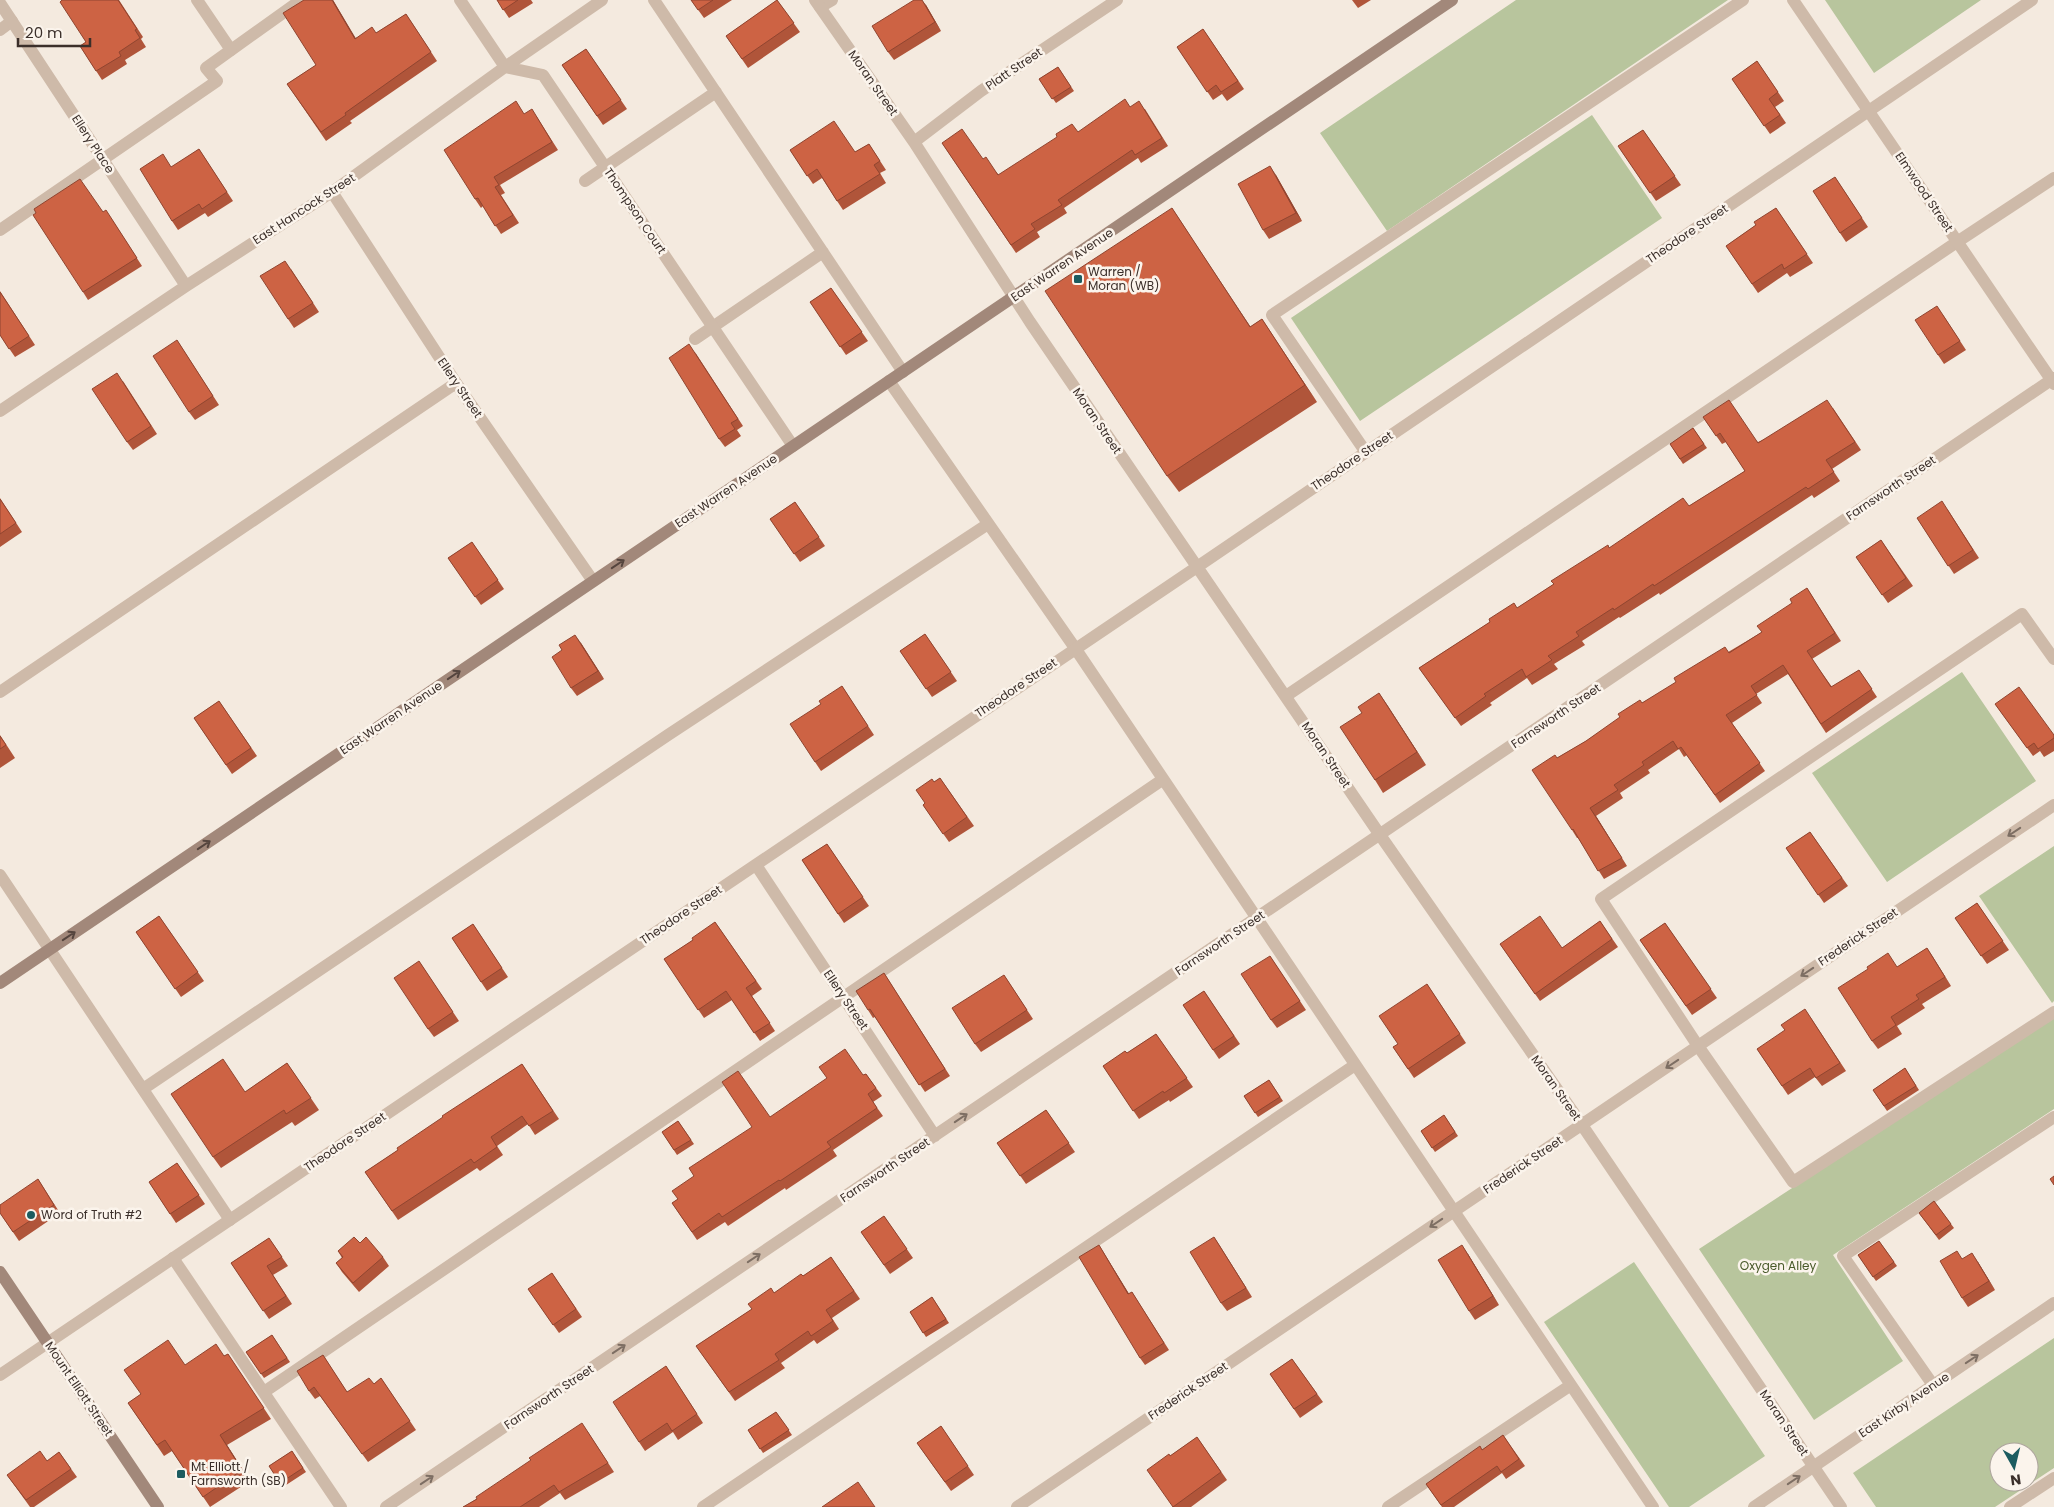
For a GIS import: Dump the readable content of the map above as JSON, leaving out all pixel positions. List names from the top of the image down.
{
  "streets": {
    "main road": ["East Warren Avenue", "Mount Elliott Street"],
    "street": [
      "Platt Street",
      "Moran Street",
      "Ellery Place",
      "Elmwood Street",
      "East Hancock Street",
      "Thompson Court",
      "Theodore Street",
      "Ellery Street",
      "Farnsworth Street",
      "Frederick Street",
      "East Kirby Avenue"
    ]
  },
  "crossings": [
    ["Platt Street", "Moran Street"],
    ["Moran Street", "Theodore Street"],
    ["Moran Street", "East Warren Avenue"],
    ["Moran Street", "Farnsworth Street"],
    ["Moran Street", "Frederick Street"],
    ["Moran Street", "East Kirby Avenue"],
    ["Ellery Place", "East Hancock Street"],
    ["Elmwood Street", "Theodore Street"],
    ["Elmwood Street", "Farnsworth Street"],
    ["East Hancock Street", "Thompson Court"],
    ["East Hancock Street", "Ellery Street"],
    ["Thompson Court", "East Warren Avenue"],
    ["Theodore Street", "Ellery Street"],
    ["Theodore Street", "Mount Elliott Street"],
    ["East Warren Avenue", "Ellery Street"],
    ["Ellery Street", "Farnsworth Street"]
  ],
  "one_way": [
    "East Warren Avenue",
    "Farnsworth Street",
    "Frederick Street",
    "East Kirby Avenue"
  ],
  "parks": ["Oxygen Alley"],
  "places": {
    "transit": ["Warren / Moran (WB)", "Mt Elliott / Farnsworth (SB)"],
    "other": ["Word of Truth #2"]
  },
  "scale_bar": "20 m",
  "north": "bottom"
}
